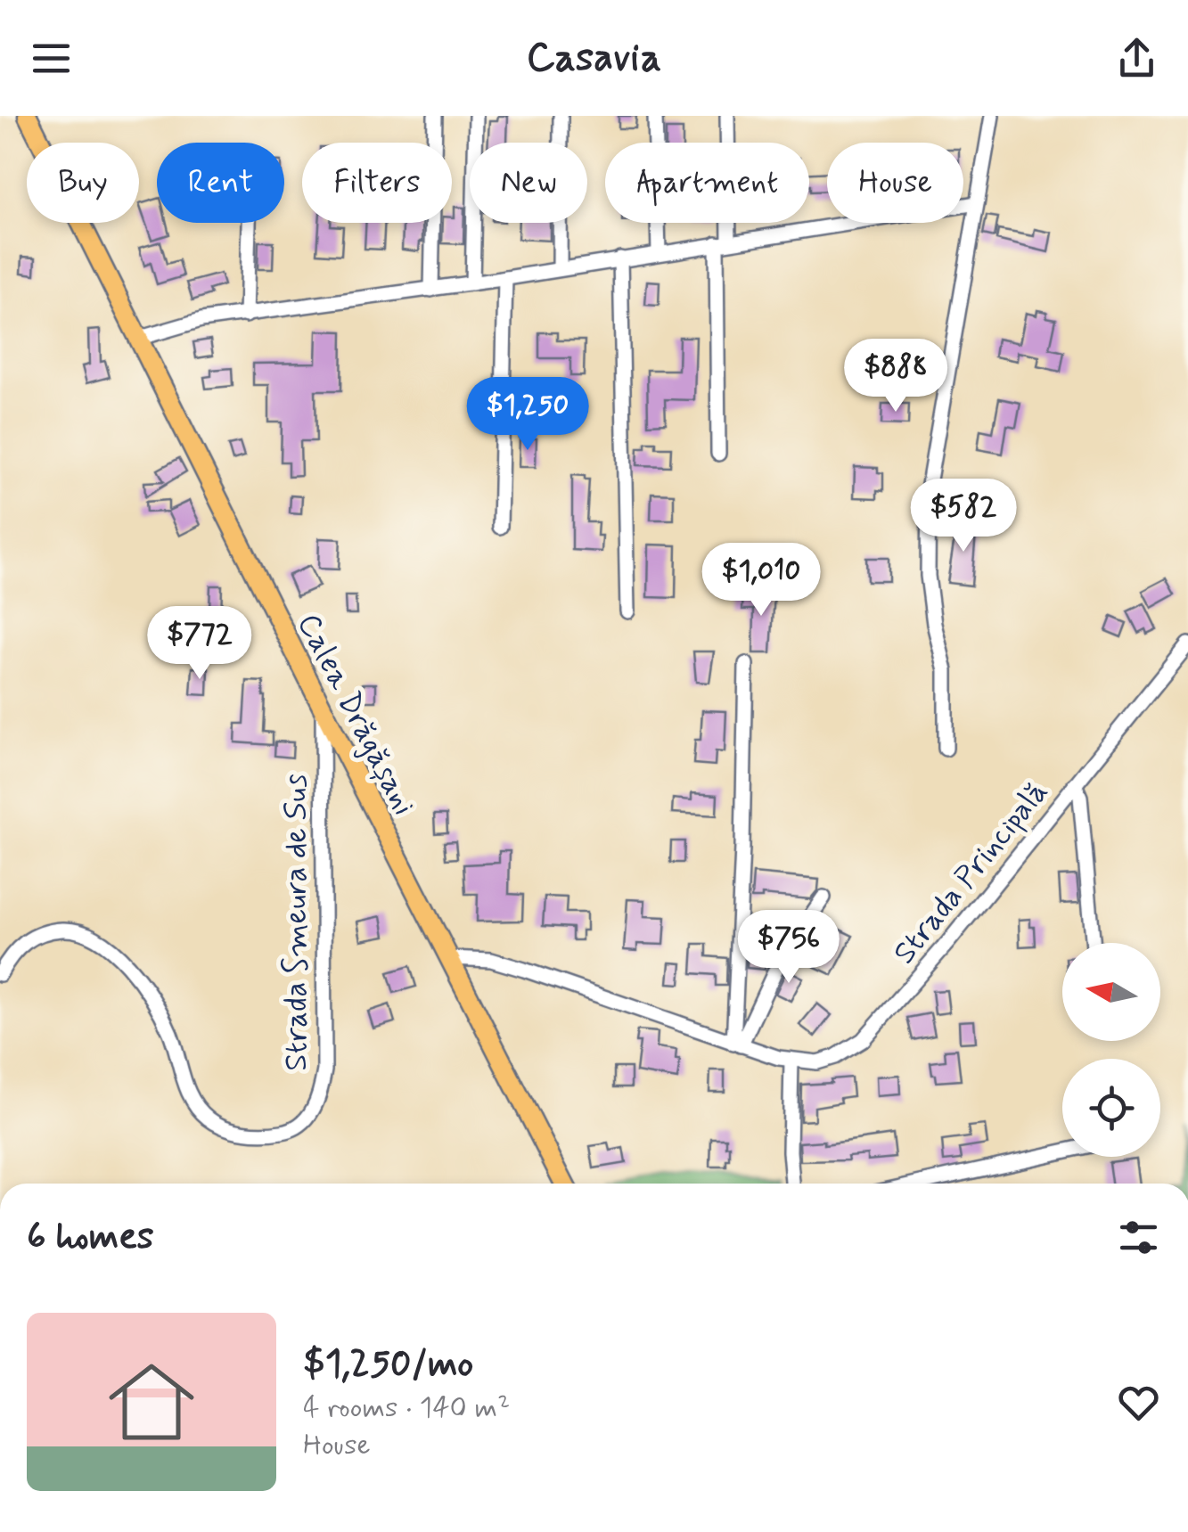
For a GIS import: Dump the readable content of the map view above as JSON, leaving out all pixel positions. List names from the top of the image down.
{
  "streets": {
    "main road": ["Calea Drăgășani"],
    "street": ["Strada Principală", "Strada Smeura de Sus"]
  },
  "crossings": [
    ["Calea Drăgășani", "Strada Principală"],
    ["Calea Drăgășani", "Strada Smeura de Sus"]
  ],
  "north": "left",
  "page": {
    "header": "Casavia",
    "chip": [
      "Buy",
      "Rent",
      "Filters",
      "New",
      "Apartment",
      "House"
    ],
    "price": [
      "$888",
      "$1,250",
      "$582",
      "$1,010",
      "$772",
      "$756"
    ],
    "heading": "6 homes",
    "list": [
      {
        "name": "$1,250/mo",
        "note": "4 rooms · 140 m² · House"
      }
    ]
  }
}
